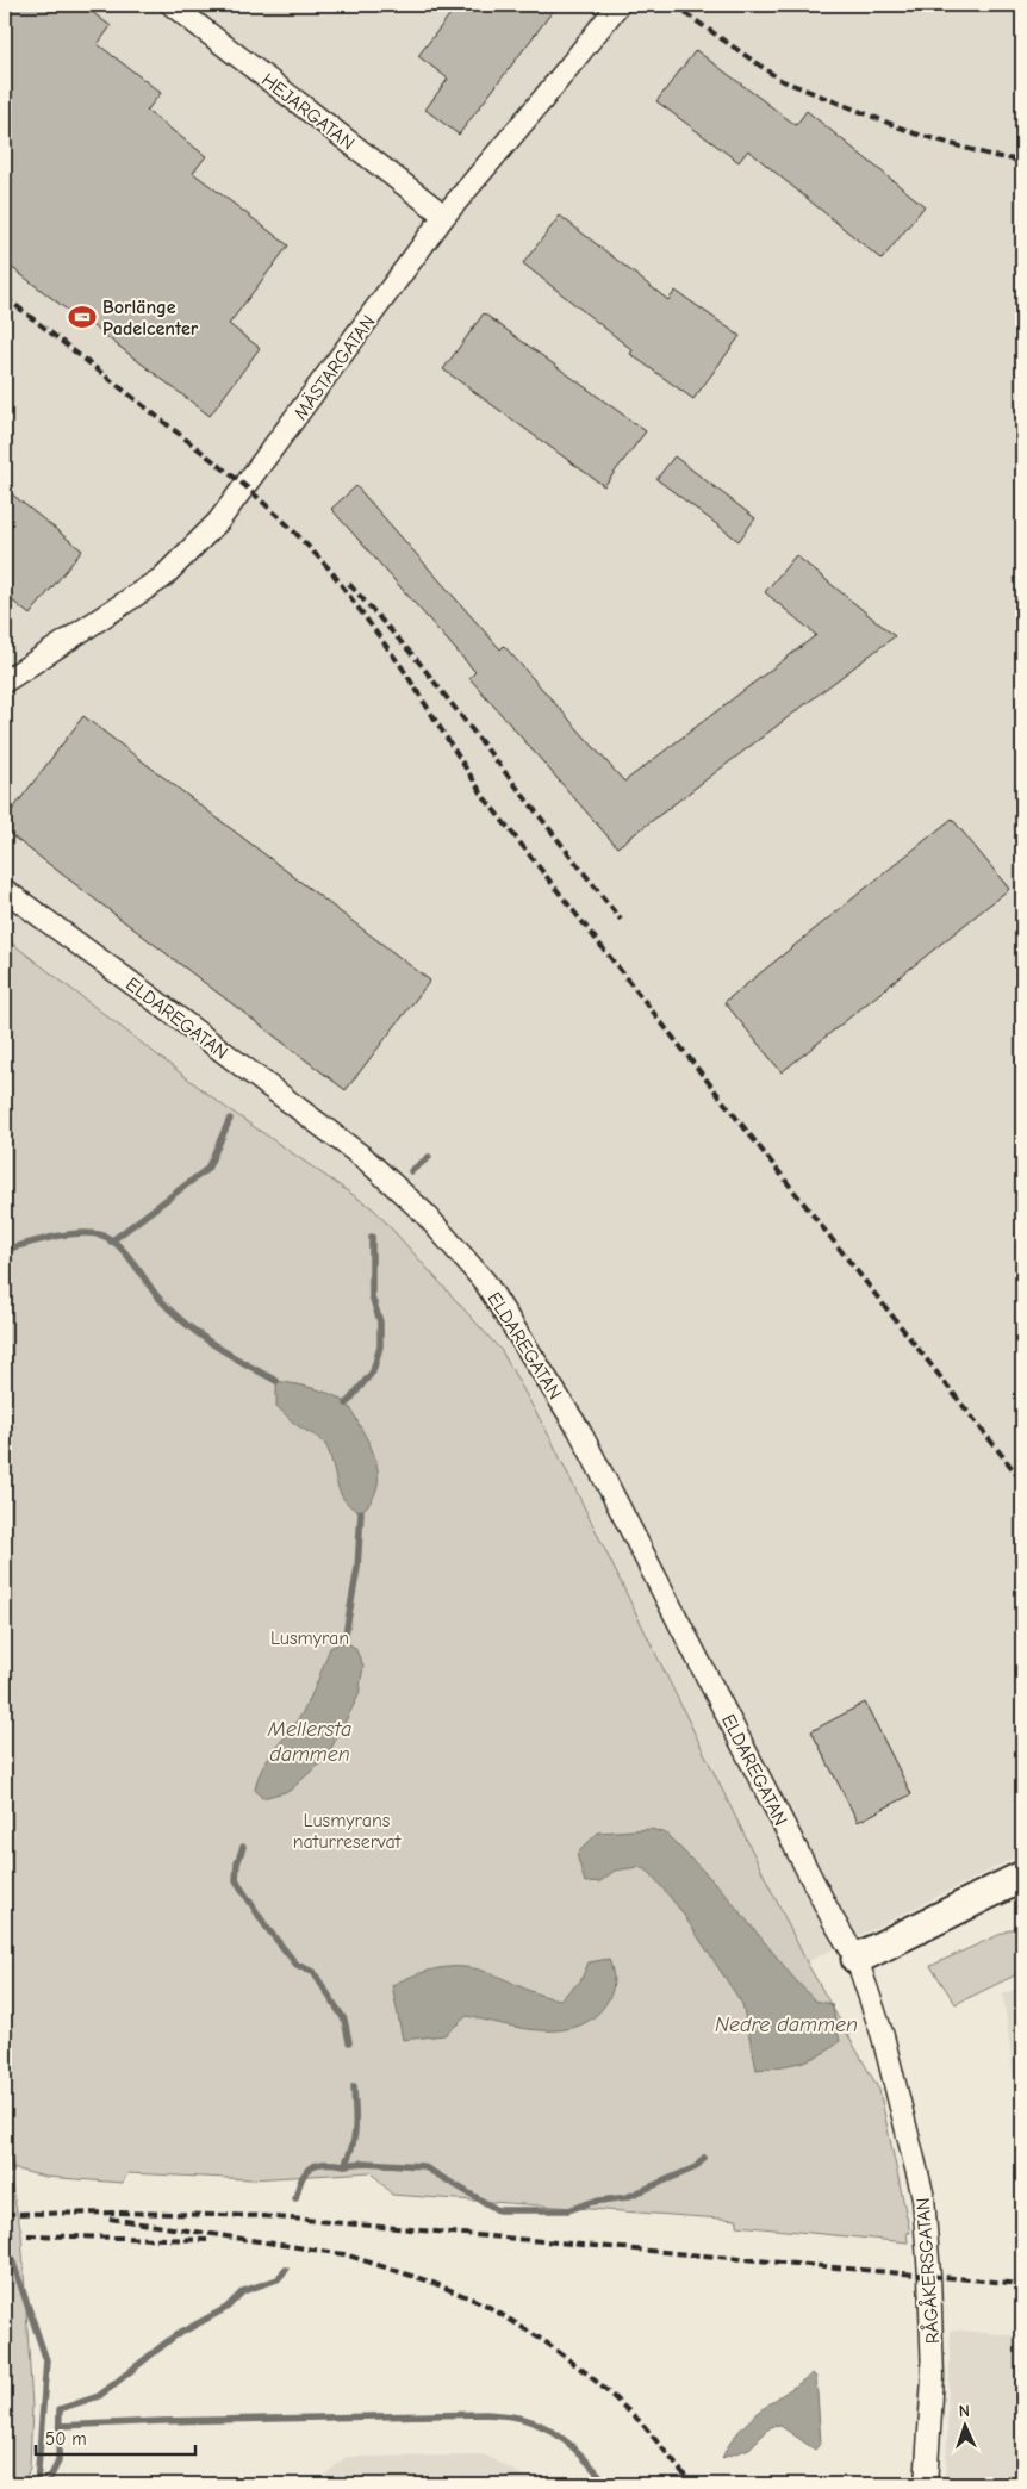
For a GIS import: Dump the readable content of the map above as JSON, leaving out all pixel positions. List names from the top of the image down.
{
  "streets": {
    "street": [
      "HEJARGATAN",
      "MÄSTARGATAN",
      "ELDAREGATAN",
      "RÅGÅKERSGATAN"
    ]
  },
  "crossings": [
    ["HEJARGATAN", "MÄSTARGATAN"],
    ["ELDAREGATAN", "RÅGÅKERSGATAN"]
  ],
  "water": ["Mellersta dammen", "Nedre dammen"],
  "parks": ["Lusmyran", "Lusmyrans naturreservat"],
  "places": {
    "sports": ["Borlänge Padelcenter"]
  },
  "scale_bar": "50 m",
  "north": "top"
}
